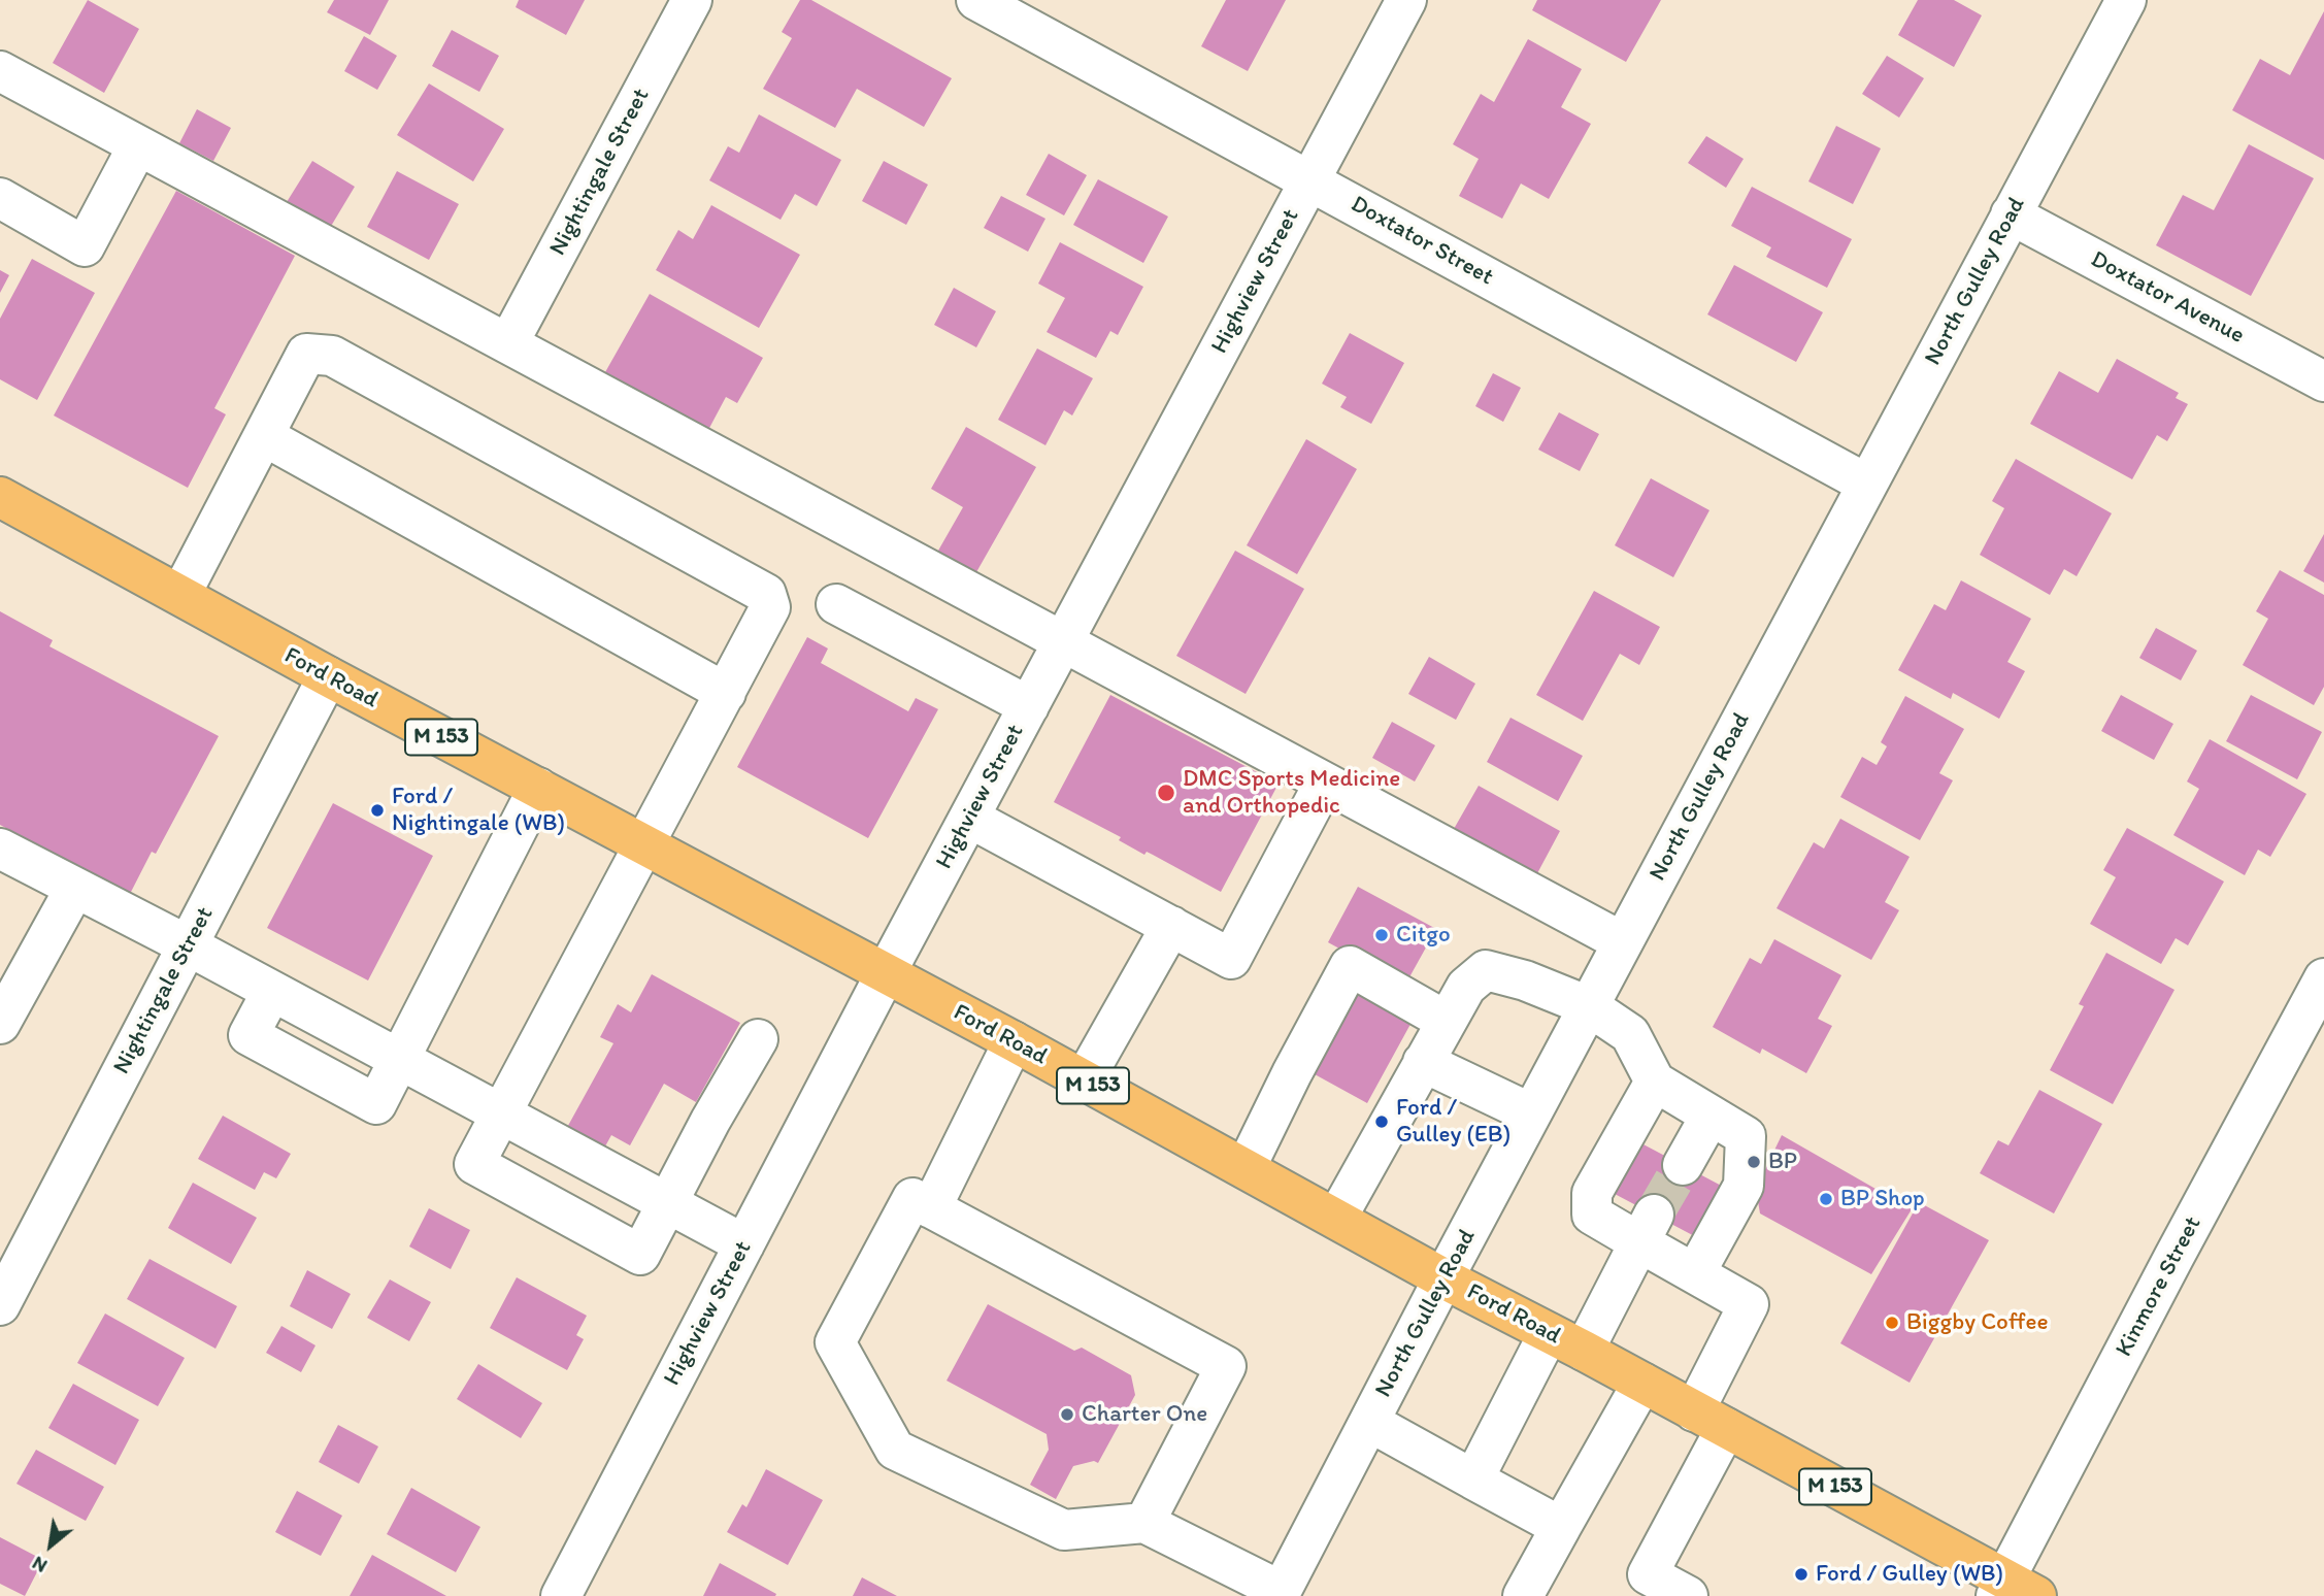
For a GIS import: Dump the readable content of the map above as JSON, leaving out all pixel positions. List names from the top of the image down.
{
  "streets": {
    "main road": ["Ford Road", "M 153"],
    "street": [
      "Nightingale Street",
      "Doxtator Street",
      "Highview Street",
      "North Gulley Road",
      "Doxtator Avenue",
      "Kinmore Street"
    ]
  },
  "crossings": [
    ["Nightingale Street", "Ford Road"],
    ["Doxtator Street", "Highview Street"],
    ["Doxtator Street", "North Gulley Road"],
    ["Highview Street", "Ford Road"],
    ["North Gulley Road", "Doxtator Avenue"],
    ["North Gulley Road", "Ford Road"],
    ["Ford Road", "Kinmore Street"]
  ],
  "places": [
    "DMC Sports Medicine and Orthopedic",
    "Ford / Nightingale (WB)",
    "Citgo",
    "Ford / Gulley (EB)",
    "BP",
    "BP Shop",
    "Biggby Coffee",
    "Charter One",
    "Ford / Gulley (WB)"
  ],
  "north": "bottom left"
}
